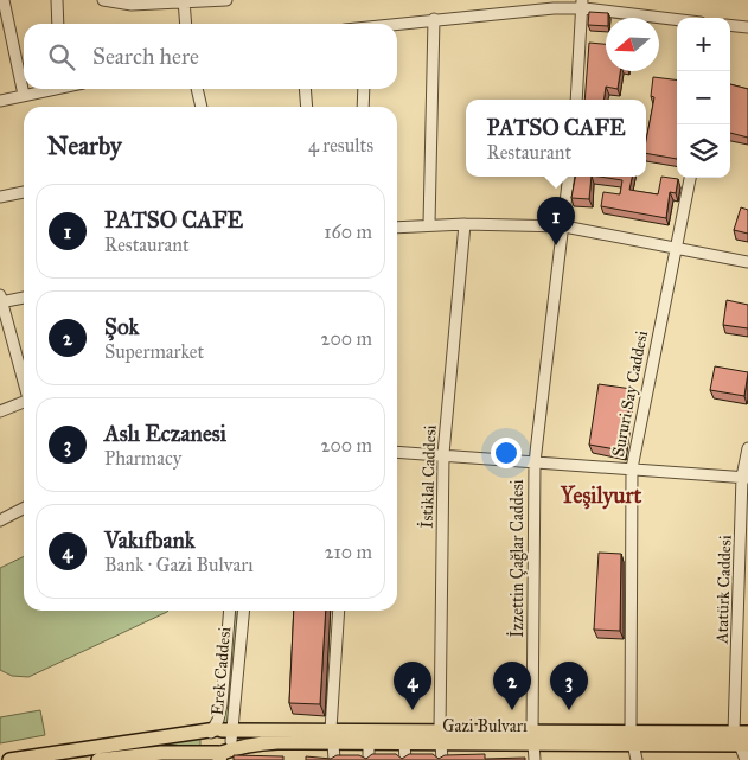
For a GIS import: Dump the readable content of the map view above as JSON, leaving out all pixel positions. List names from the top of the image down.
{
  "streets": {
    "main road": ["Gazi Bulvarı"],
    "street": [
      "Sururi Say Caddesi",
      "İstiklal Caddesi",
      "İzzettin Çağlar Caddesi",
      "Atatürk Caddesi",
      "Erek Caddesi"
    ]
  },
  "crossings": [
    ["Sururi Say Caddesi", "Gazi Bulvarı"],
    ["İstiklal Caddesi", "Gazi Bulvarı"],
    ["İzzettin Çağlar Caddesi", "Gazi Bulvarı"],
    ["Atatürk Caddesi", "Gazi Bulvarı"],
    ["Erek Caddesi", "Gazi Bulvarı"]
  ],
  "districts": ["Yeşilyurt"],
  "north": "left",
  "page": {
    "map_buttons": ["+", "−"],
    "search": "Search here",
    "popup": ["PATSO CAFE", "Restaurant"],
    "heading": ["Nearby", "4 results"],
    "list": [
      {
        "mark": "1",
        "name": "PATSO CAFE",
        "note": "Restaurant",
        "value": "160 m"
      },
      {
        "mark": "2",
        "name": "Şok",
        "note": "Supermarket",
        "value": "200 m"
      },
      {
        "mark": "3",
        "name": "Aslı Eczanesi",
        "note": "Pharmacy",
        "value": "200 m"
      },
      {
        "mark": "4",
        "name": "Vakıfbank",
        "note": "Bank · Gazi Bulvarı",
        "value": "210 m"
      }
    ],
    "pins": [
      "1",
      "2",
      "3",
      "4"
    ]
  }
}
